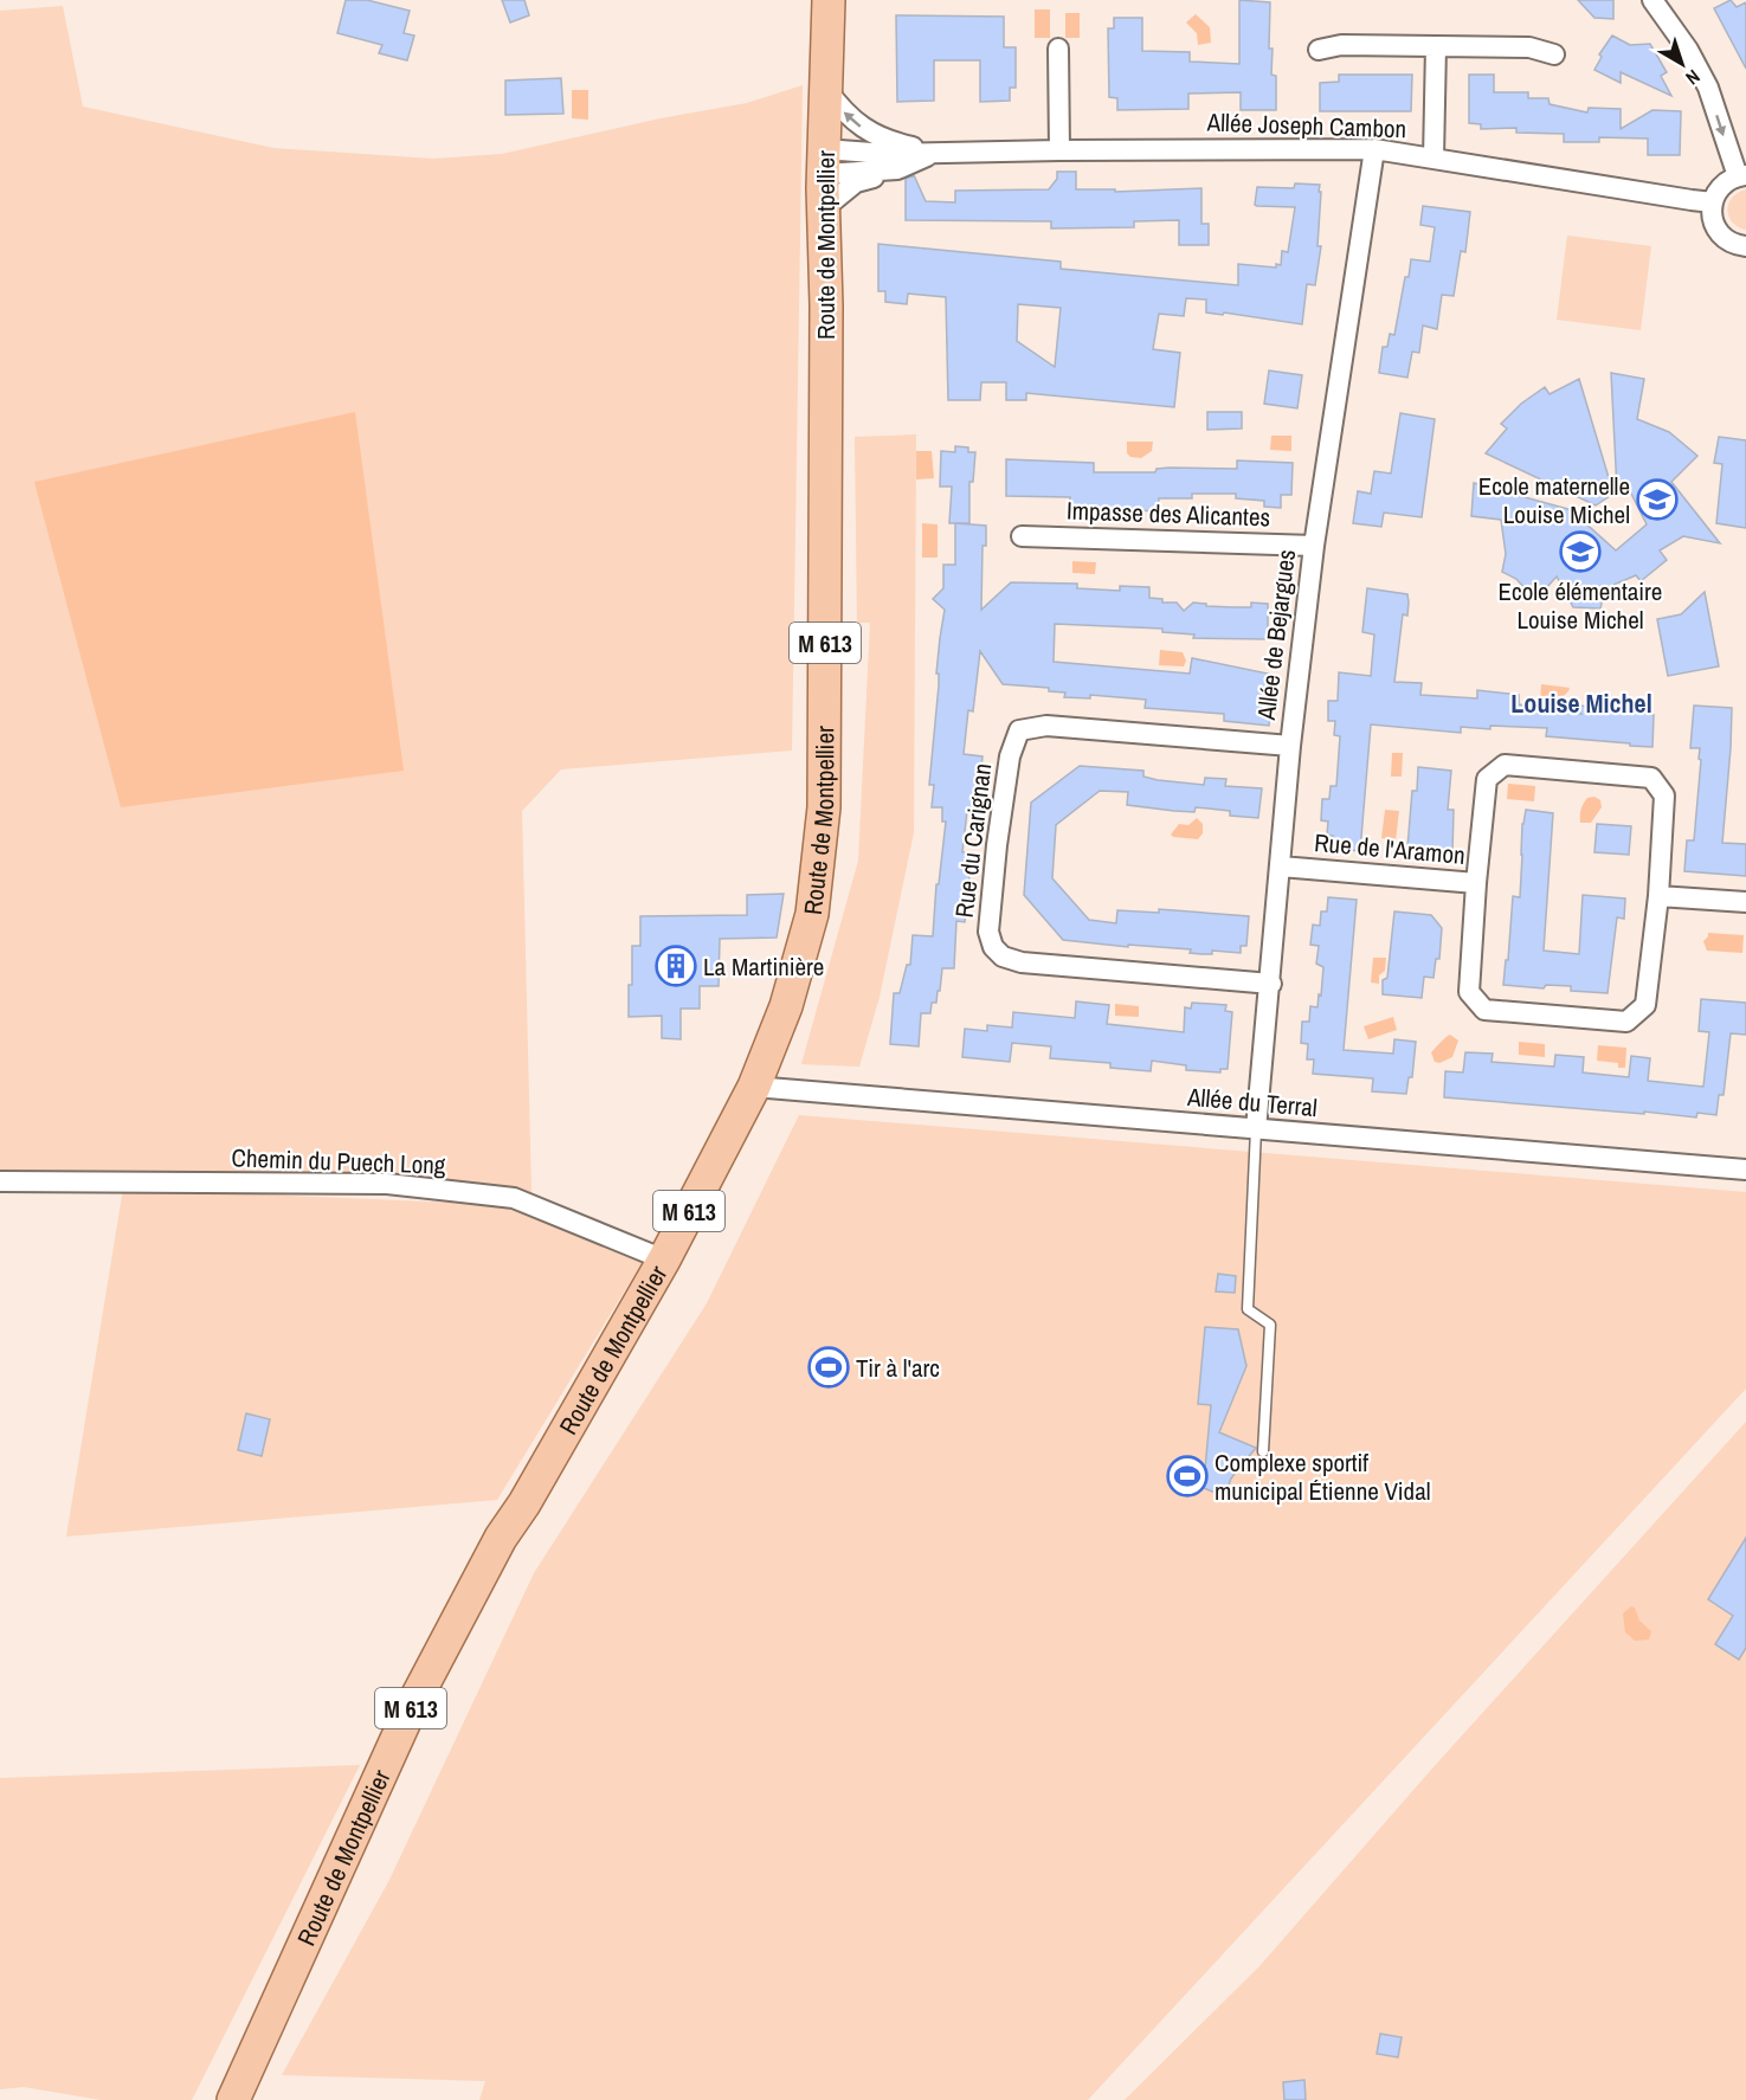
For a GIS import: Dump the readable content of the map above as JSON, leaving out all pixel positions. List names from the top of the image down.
{
  "streets": {
    "main road": ["Route de Montpellier", "M 613"],
    "street": [
      "Allée Joseph Cambon",
      "Impasse des Alicantes",
      "Allée de Bejargues",
      "Rue du Carignan",
      "Rue de l'Aramon",
      "Allée du Terral",
      "Chemin du Puech Long"
    ]
  },
  "crossings": [
    ["Allée Joseph Cambon", "Route de Montpellier"],
    ["Allée Joseph Cambon", "Allée de Bejargues"],
    ["Route de Montpellier", "Allée du Terral"],
    ["Route de Montpellier", "Chemin du Puech Long"],
    ["Impasse des Alicantes", "Allée de Bejargues"],
    ["Allée de Bejargues", "Rue du Carignan"],
    ["Allée de Bejargues", "Rue de l'Aramon"],
    ["Allée de Bejargues", "Allée du Terral"]
  ],
  "districts": ["Louise Michel"],
  "places": {
    "school or university": ["Ecole maternelle Louise Michel", "Ecole élémentaire Louise Michel"],
    "building": ["La Martinière"],
    "sports": ["Tir à l'arc", "Complexe sportif municipal Étienne Vidal"]
  },
  "north": "bottom right"
}
